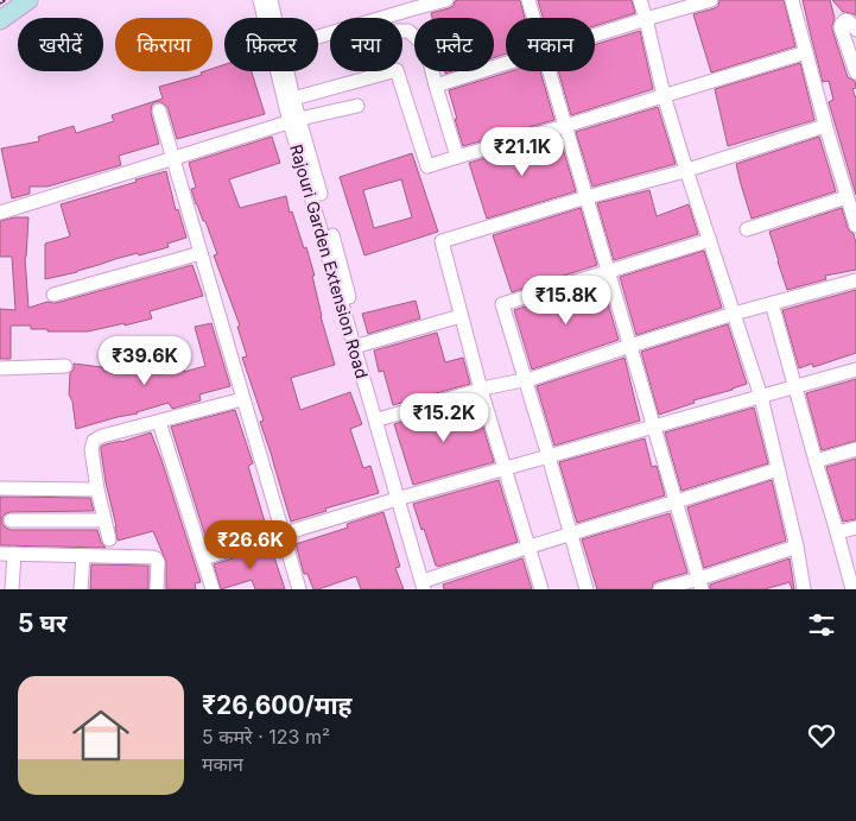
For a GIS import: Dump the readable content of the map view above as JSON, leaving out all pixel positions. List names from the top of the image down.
{
  "streets": {
    "street": ["Rajouri Garden Extension Road"]
  },
  "page": {
    "chip": [
      "खरीदें",
      "किराया",
      "फ़िल्टर",
      "नया",
      "फ़्लैट",
      "मकान"
    ],
    "price": [
      "₹21.1K",
      "₹15.8K",
      "₹39.6K",
      "₹15.2K",
      "₹26.6K"
    ],
    "heading": "5 घर",
    "list": [
      {
        "name": "₹26,600/माह",
        "note": "5 कमरे · 123 m² · मकान"
      }
    ]
  }
}
